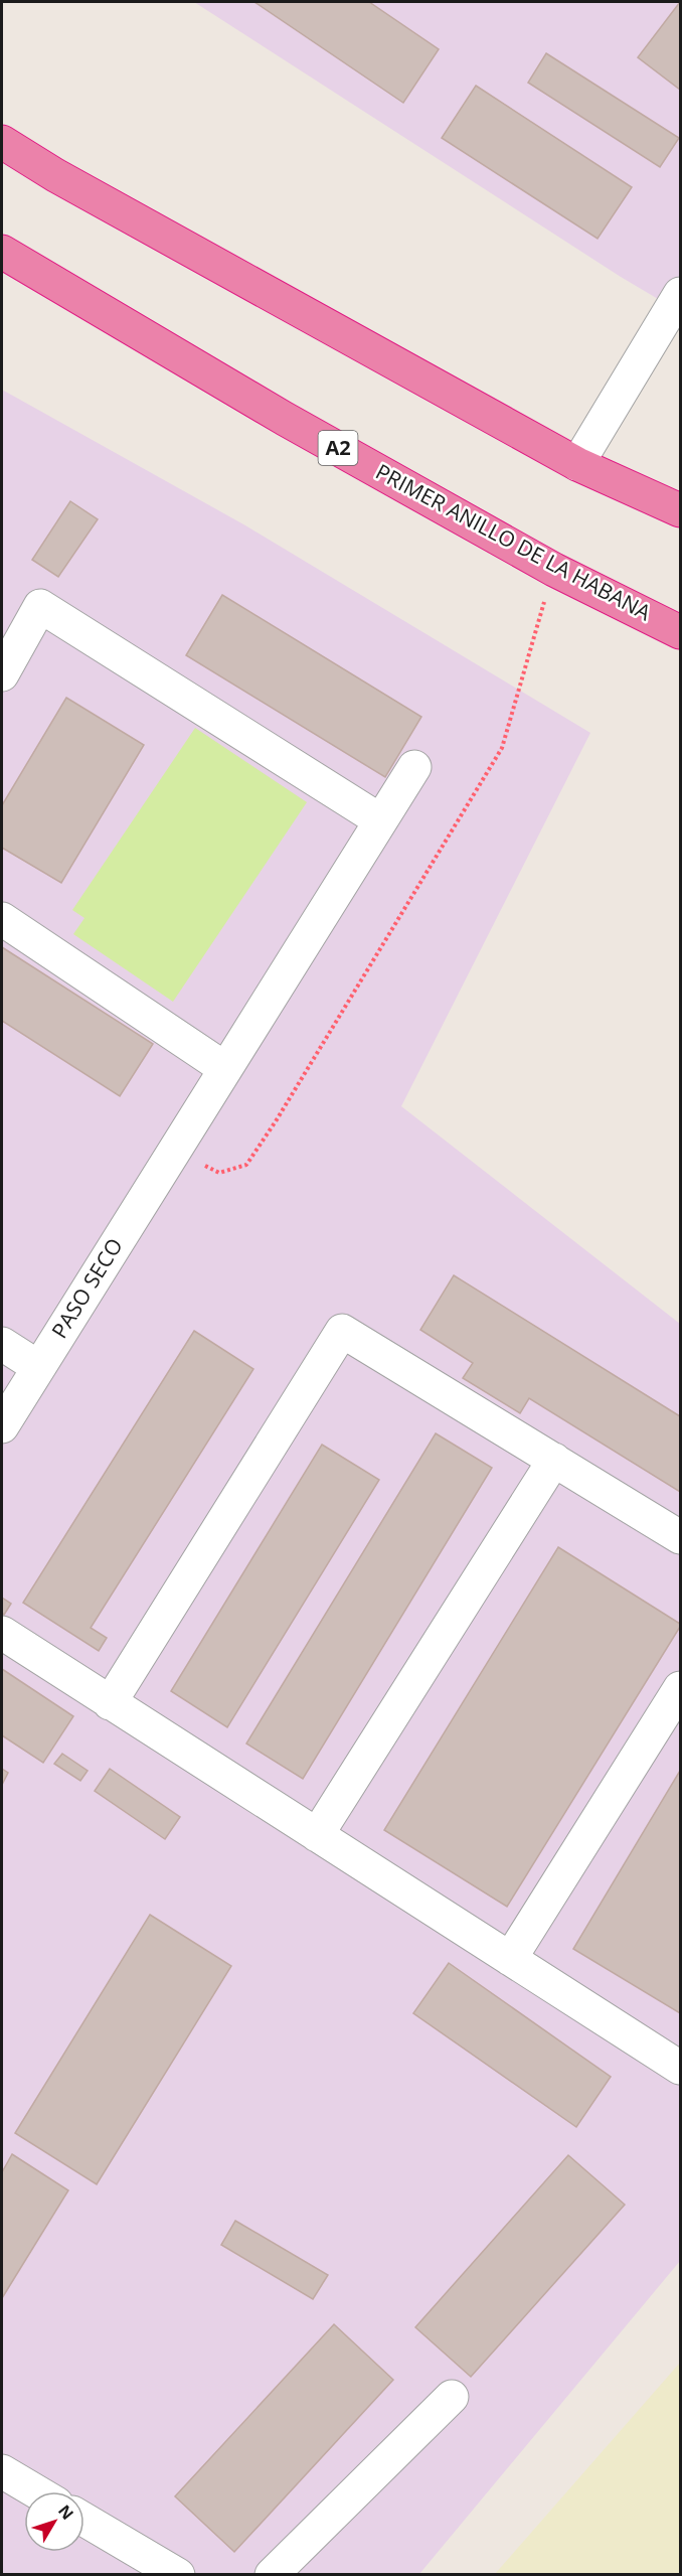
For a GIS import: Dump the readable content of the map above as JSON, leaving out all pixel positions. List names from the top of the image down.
{
  "streets": {
    "highway": ["A2", "PRIMER ANILLO DE LA HABANA"],
    "street": ["PASO SECO"]
  },
  "north": "top right"
}
